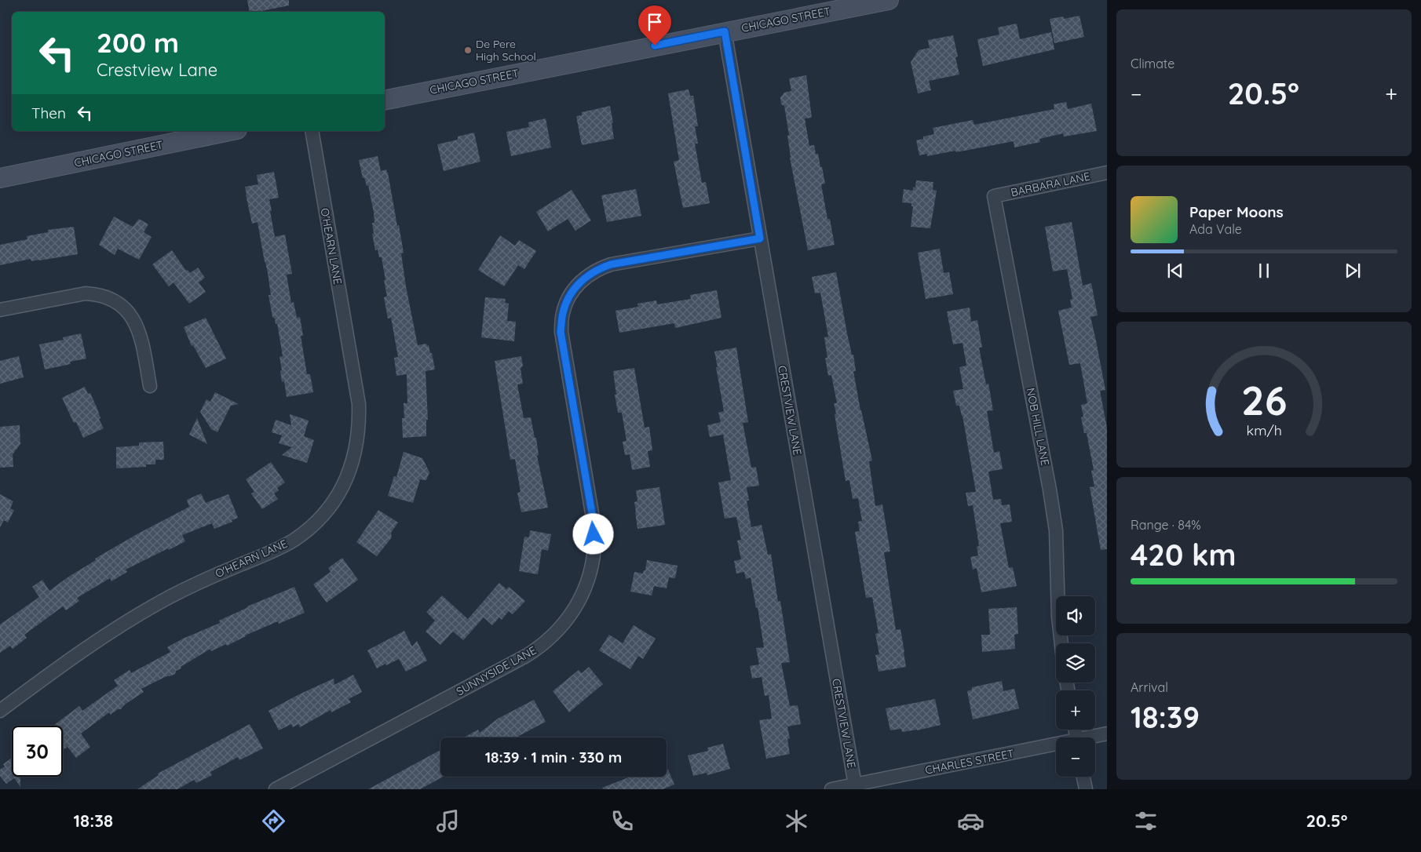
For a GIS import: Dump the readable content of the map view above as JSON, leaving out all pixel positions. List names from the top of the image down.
{
  "streets": {
    "street": [
      "CHICAGO STREET",
      "BARBARA LANE",
      "O'HEARN LANE",
      "CRESTVIEW LANE",
      "NOB HILL LANE",
      "SUNNYSIDE LANE",
      "CHARLES STREET"
    ]
  },
  "crossings": [
    ["CHICAGO STREET", "CRESTVIEW LANE"],
    ["BARBARA LANE", "NOB HILL LANE"],
    ["CRESTVIEW LANE", "SUNNYSIDE LANE"],
    ["CRESTVIEW LANE", "CHARLES STREET"]
  ],
  "places": ["De Pere High School"],
  "page": {
    "tile": [
      "Climate",
      ["Range · 84%", "420 km"],
      ["Arrival", "18:39"]
    ],
    "turn": ["200 m", "Crestview Lane"],
    "heat": ["−", "20.5°", "+"],
    "then": "Then",
    "song": ["Paper Moons", "Ada Vale"],
    "map_buttons": ["+", "−"],
    "limit": "30",
    "trip": "18:39 · 1 min · 330 m",
    "tabs": ["18:38", "20.5°"],
    "gauge": ["26", "km/h"]
  }
}
